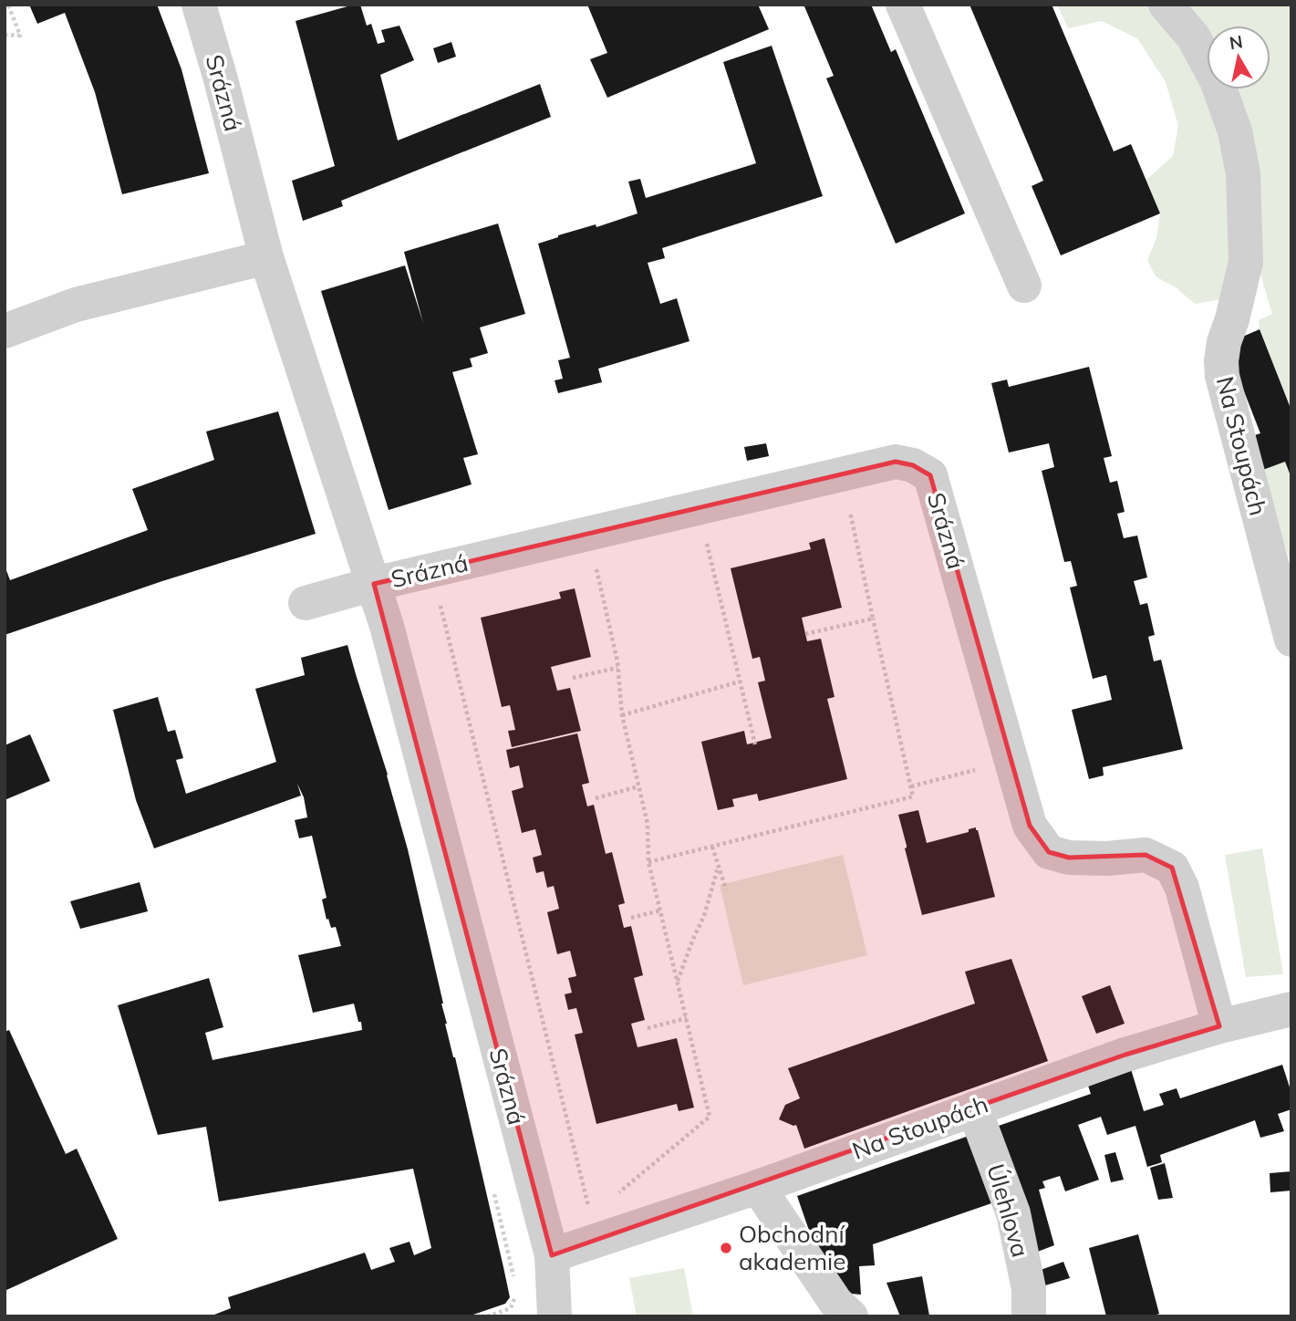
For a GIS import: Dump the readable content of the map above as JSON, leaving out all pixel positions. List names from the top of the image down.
{
  "streets": {
    "street": ["Srázná", "Na Stoupách", "Úlehlova"]
  },
  "crossings": [
    ["Srázná", "Na Stoupách"],
    ["Na Stoupách", "Úlehlova"]
  ],
  "places": ["Obchodní akademie"],
  "north": "top"
}
